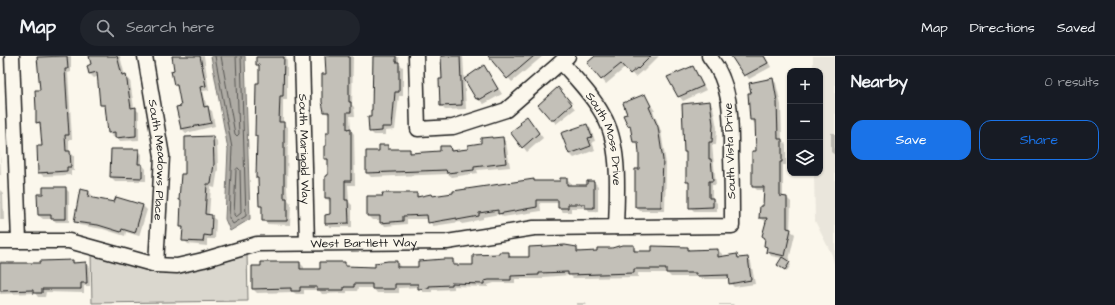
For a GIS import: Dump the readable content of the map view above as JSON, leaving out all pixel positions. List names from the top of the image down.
{
  "streets": {
    "street": [
      "South Moss Drive",
      "South Marigold Way",
      "South Vista Drive",
      "South Meadows Place",
      "West Bartlett Way"
    ]
  },
  "crossings": [
    ["South Moss Drive", "West Bartlett Way"],
    ["South Marigold Way", "West Bartlett Way"],
    ["South Vista Drive", "West Bartlett Way"],
    ["South Meadows Place", "West Bartlett Way"]
  ],
  "page": {
    "header": "Map",
    "search": "Search here",
    "nav": ["Map", "Directions", "Saved"],
    "heading": ["Nearby", "0 results"],
    "map_buttons": ["+", "−"],
    "buttons": ["Save", "Share"]
  }
}
